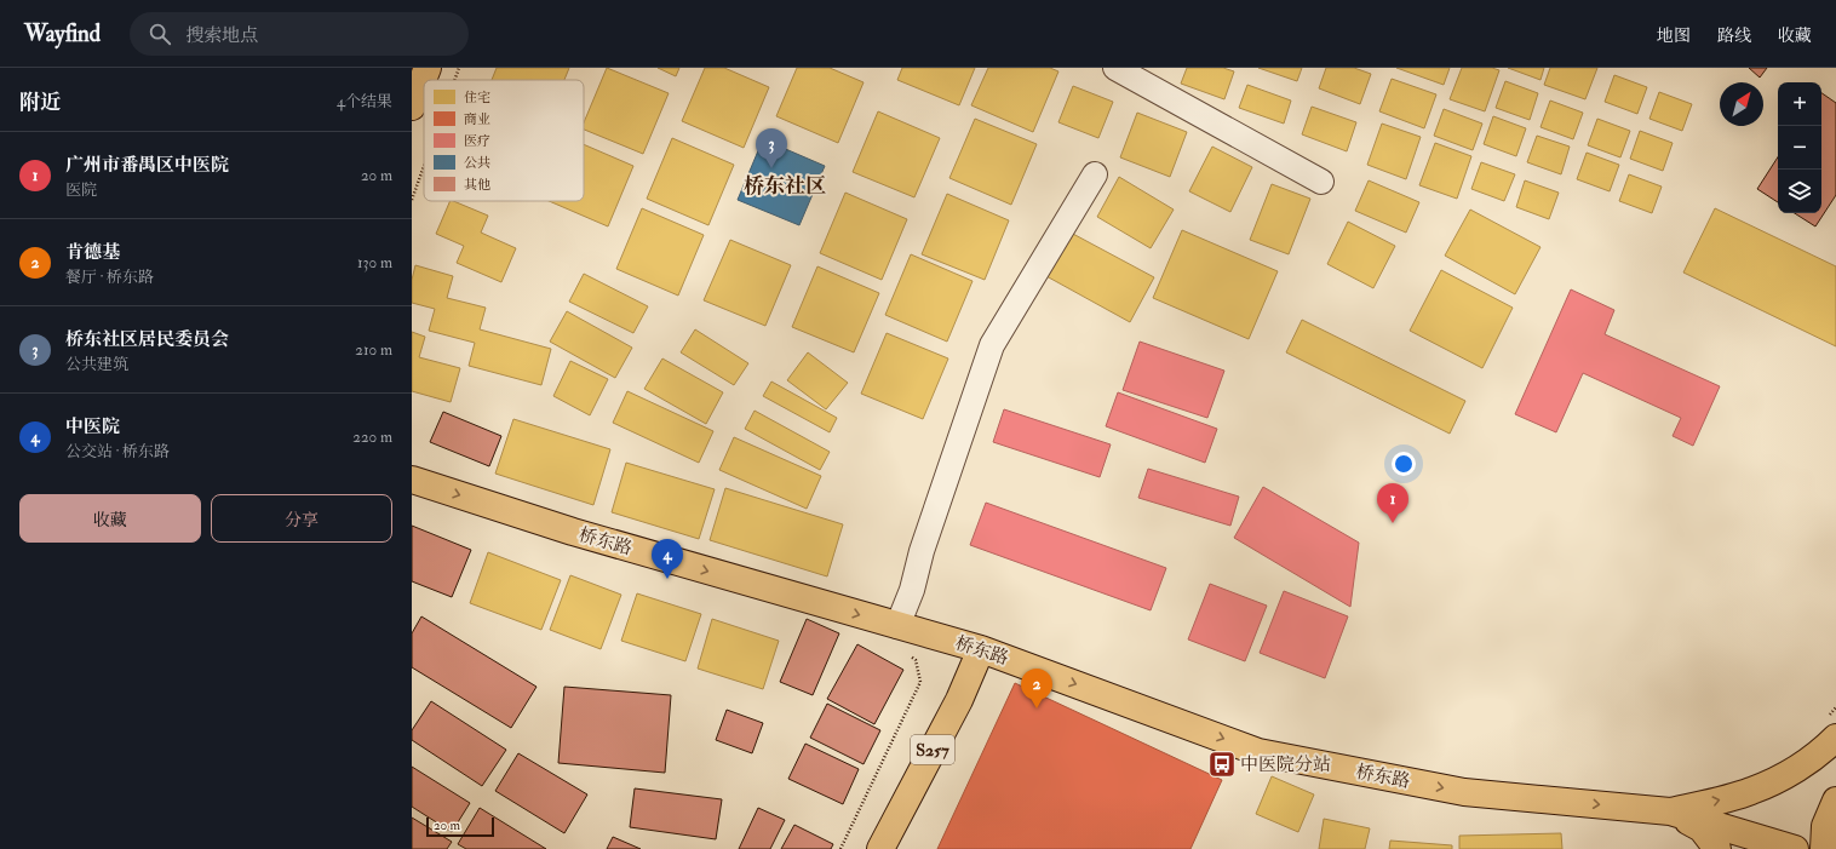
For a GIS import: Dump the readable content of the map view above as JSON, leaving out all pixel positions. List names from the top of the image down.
{
  "streets": {
    "main road": ["桥东路", "S257"]
  },
  "crossings": [
    ["桥东路", "S257"]
  ],
  "one_way": ["桥东路"],
  "districts": ["桥东社区"],
  "places": {
    "bus stop": ["中医院分站"]
  },
  "legend": [
    "住宅",
    "商业",
    "医疗",
    "公共",
    "其他"
  ],
  "scale_bar": "20 m",
  "north": "top right",
  "page": {
    "header": "Wayfind",
    "search": "搜索地点",
    "nav": ["地图", "路线", "收藏"],
    "heading": ["附近", "4个结果"],
    "map_buttons": ["+", "−"],
    "pins": [
      "3",
      "1",
      "4",
      "2"
    ],
    "list": [
      {
        "mark": "1",
        "name": "广州市番禺区中医院",
        "note": "医院",
        "value": "20 m"
      },
      {
        "mark": "2",
        "name": "肯德基",
        "note": "餐厅 · 桥东路",
        "value": "130 m"
      },
      {
        "mark": "3",
        "name": "桥东社区居民委员会",
        "note": "公共建筑",
        "value": "210 m"
      },
      {
        "mark": "4",
        "name": "中医院",
        "note": "公交站 · 桥东路",
        "value": "220 m"
      }
    ],
    "buttons": ["收藏", "分享"],
    "scale": "20 m"
  }
}
